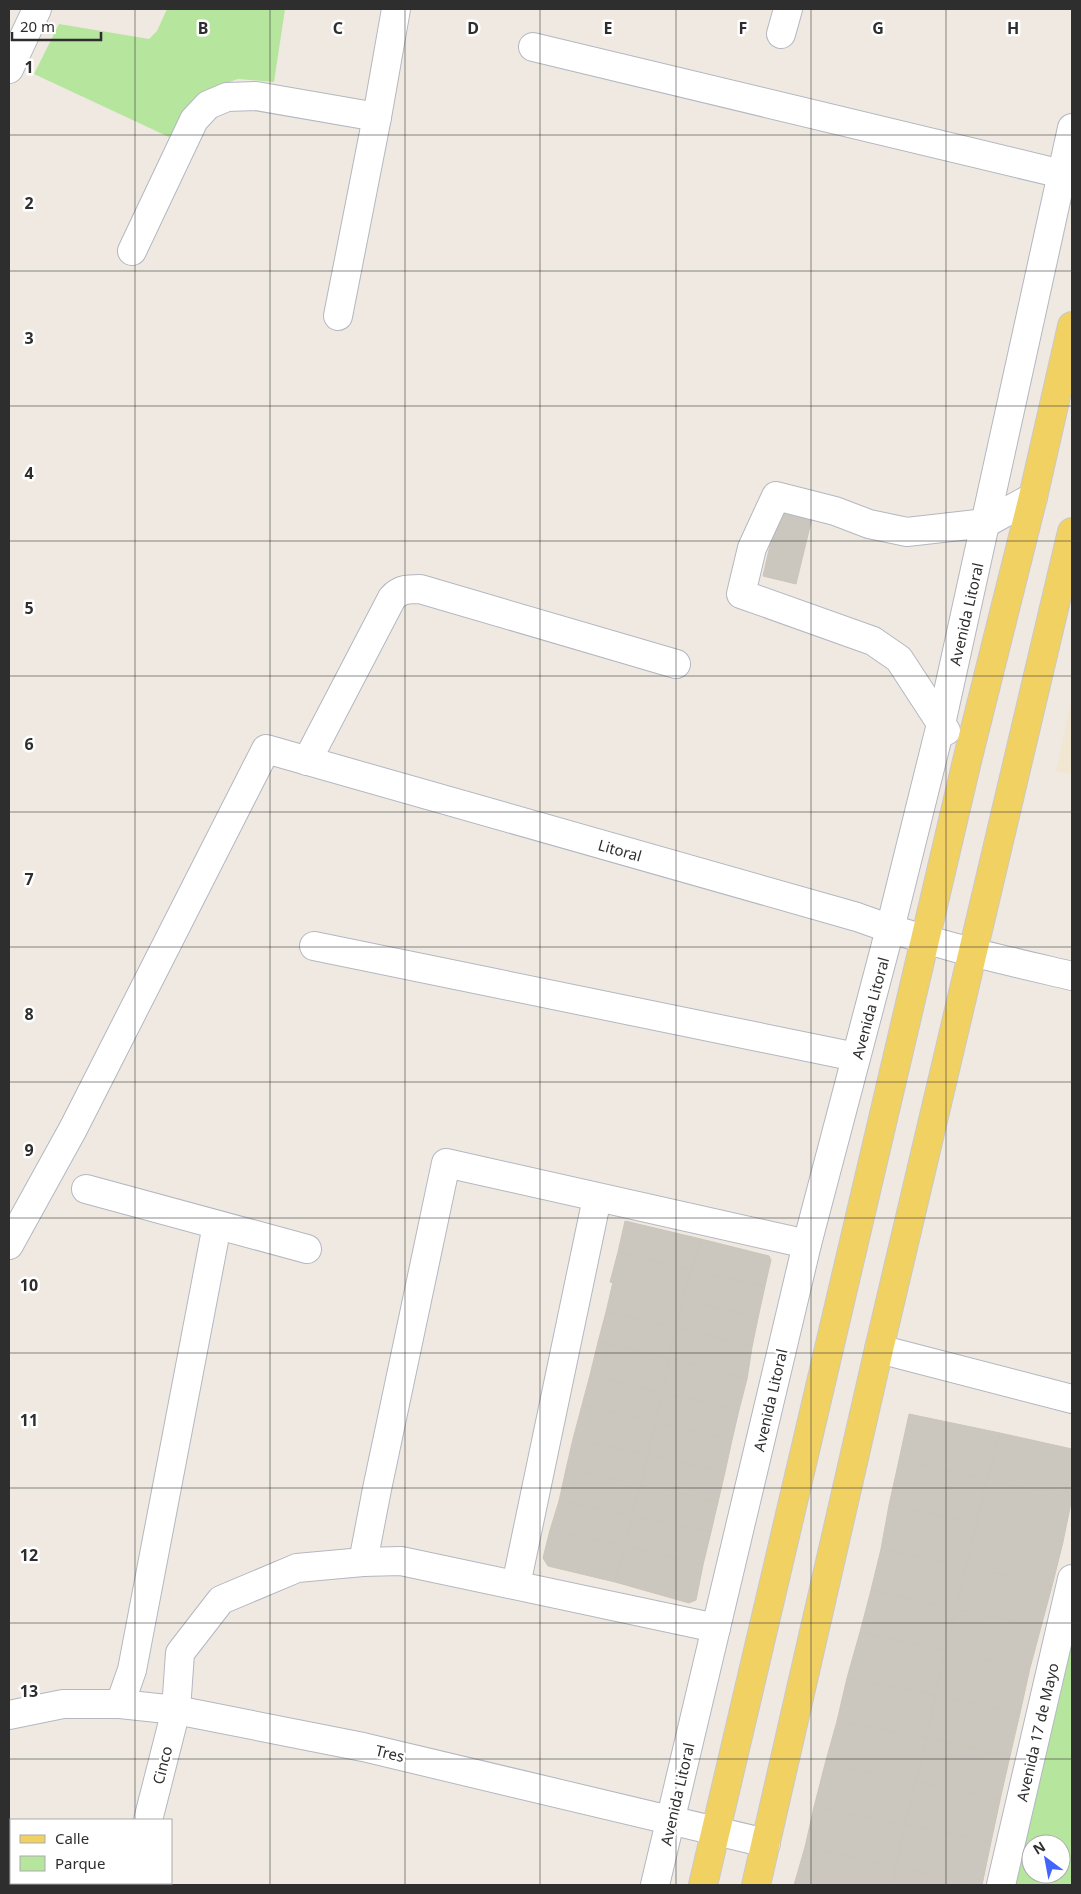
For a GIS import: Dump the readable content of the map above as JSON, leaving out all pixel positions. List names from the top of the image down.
{
  "streets": {
    "street": [
      "Avenida Litoral",
      "Litoral",
      "Avenida 17 de Mayo",
      "Tres",
      "Cinco"
    ]
  },
  "crossings": [
    ["Avenida Litoral", "Litoral"],
    ["Avenida Litoral", "Tres"],
    ["Avenida Litoral", "Cinco"],
    ["Tres", "Cinco"]
  ],
  "legend": ["Calle", "Parque"],
  "scale_bar": "20 m",
  "north": "top left",
  "grid": {
    "columns": [
      "B",
      "C",
      "D",
      "E",
      "F",
      "G",
      "H"
    ],
    "rows": [
      "1",
      "2",
      "3",
      "4",
      "5",
      "6",
      "7",
      "8",
      "9",
      "10",
      "11",
      "12",
      "13"
    ]
  }
}
